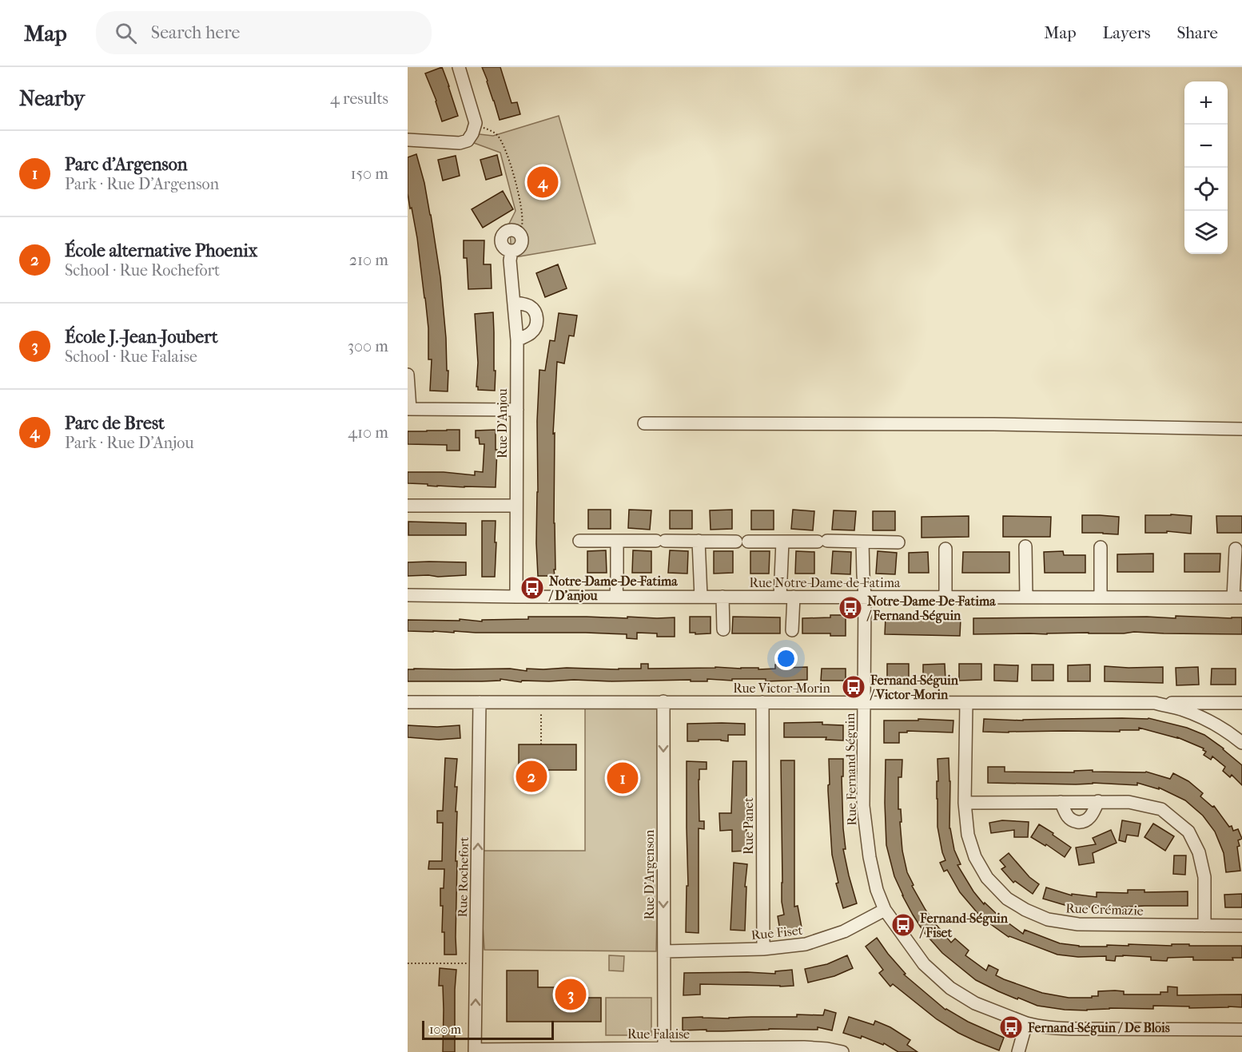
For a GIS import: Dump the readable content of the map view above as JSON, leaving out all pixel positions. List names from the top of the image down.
{
  "streets": {
    "street": [
      "Rue D'Anjou",
      "Rue Notre-Dame-de-Fatima",
      "Rue Victor-Morin",
      "Rue Fernand Séguin",
      "Rue Panet",
      "Rue D'Argenson",
      "Rue Rochefort",
      "Rue Crémazie",
      "Rue Fiset",
      "Rue Falaise"
    ]
  },
  "crossings": [
    ["Rue D'Anjou", "Rue Notre-Dame-de-Fatima"],
    ["Rue Notre-Dame-de-Fatima", "Rue Fernand Séguin"],
    ["Rue Victor-Morin", "Rue Fernand Séguin"],
    ["Rue Victor-Morin", "Rue Panet"],
    ["Rue Victor-Morin", "Rue D'Argenson"],
    ["Rue Victor-Morin", "Rue Rochefort"],
    ["Rue Victor-Morin", "Rue Crémazie"],
    ["Rue Fernand Séguin", "Rue Fiset"],
    ["Rue Panet", "Rue Fiset"],
    ["Rue D'Argenson", "Rue Fiset"],
    ["Rue D'Argenson", "Rue Falaise"],
    ["Rue Rochefort", "Rue Falaise"]
  ],
  "one_way": ["Rue D'Argenson", "Rue Rochefort"],
  "places": {
    "bus stop": [
      "Notre-Dame-De-Fatima / D'anjou",
      "Notre-Dame-De-Fatima / Fernand-Séguin",
      "Fernand-Séguin / Victor-Morin",
      "Fernand-Séguin / Fiset",
      "Fernand-Séguin / De Blois"
    ]
  },
  "scale_bar": "100 m",
  "page": {
    "header": "Map",
    "search": "Search here",
    "nav": ["Map", "Layers", "Share"],
    "heading": ["Nearby", "4 results"],
    "map_buttons": ["+", "−"],
    "list": [
      {
        "mark": "1",
        "name": "Parc d'Argenson",
        "note": "Park · Rue D'Argenson",
        "value": "150 m"
      },
      {
        "mark": "2",
        "name": "École alternative Phoenix",
        "note": "School · Rue Rochefort",
        "value": "210 m"
      },
      {
        "mark": "3",
        "name": "École J.-Jean-Joubert",
        "note": "School · Rue Falaise",
        "value": "300 m"
      },
      {
        "mark": "4",
        "name": "Parc de Brest",
        "note": "Park · Rue D'Anjou",
        "value": "410 m"
      }
    ],
    "pins": [
      "4",
      "2",
      "1",
      "3"
    ],
    "scale": "100 m"
  }
}
